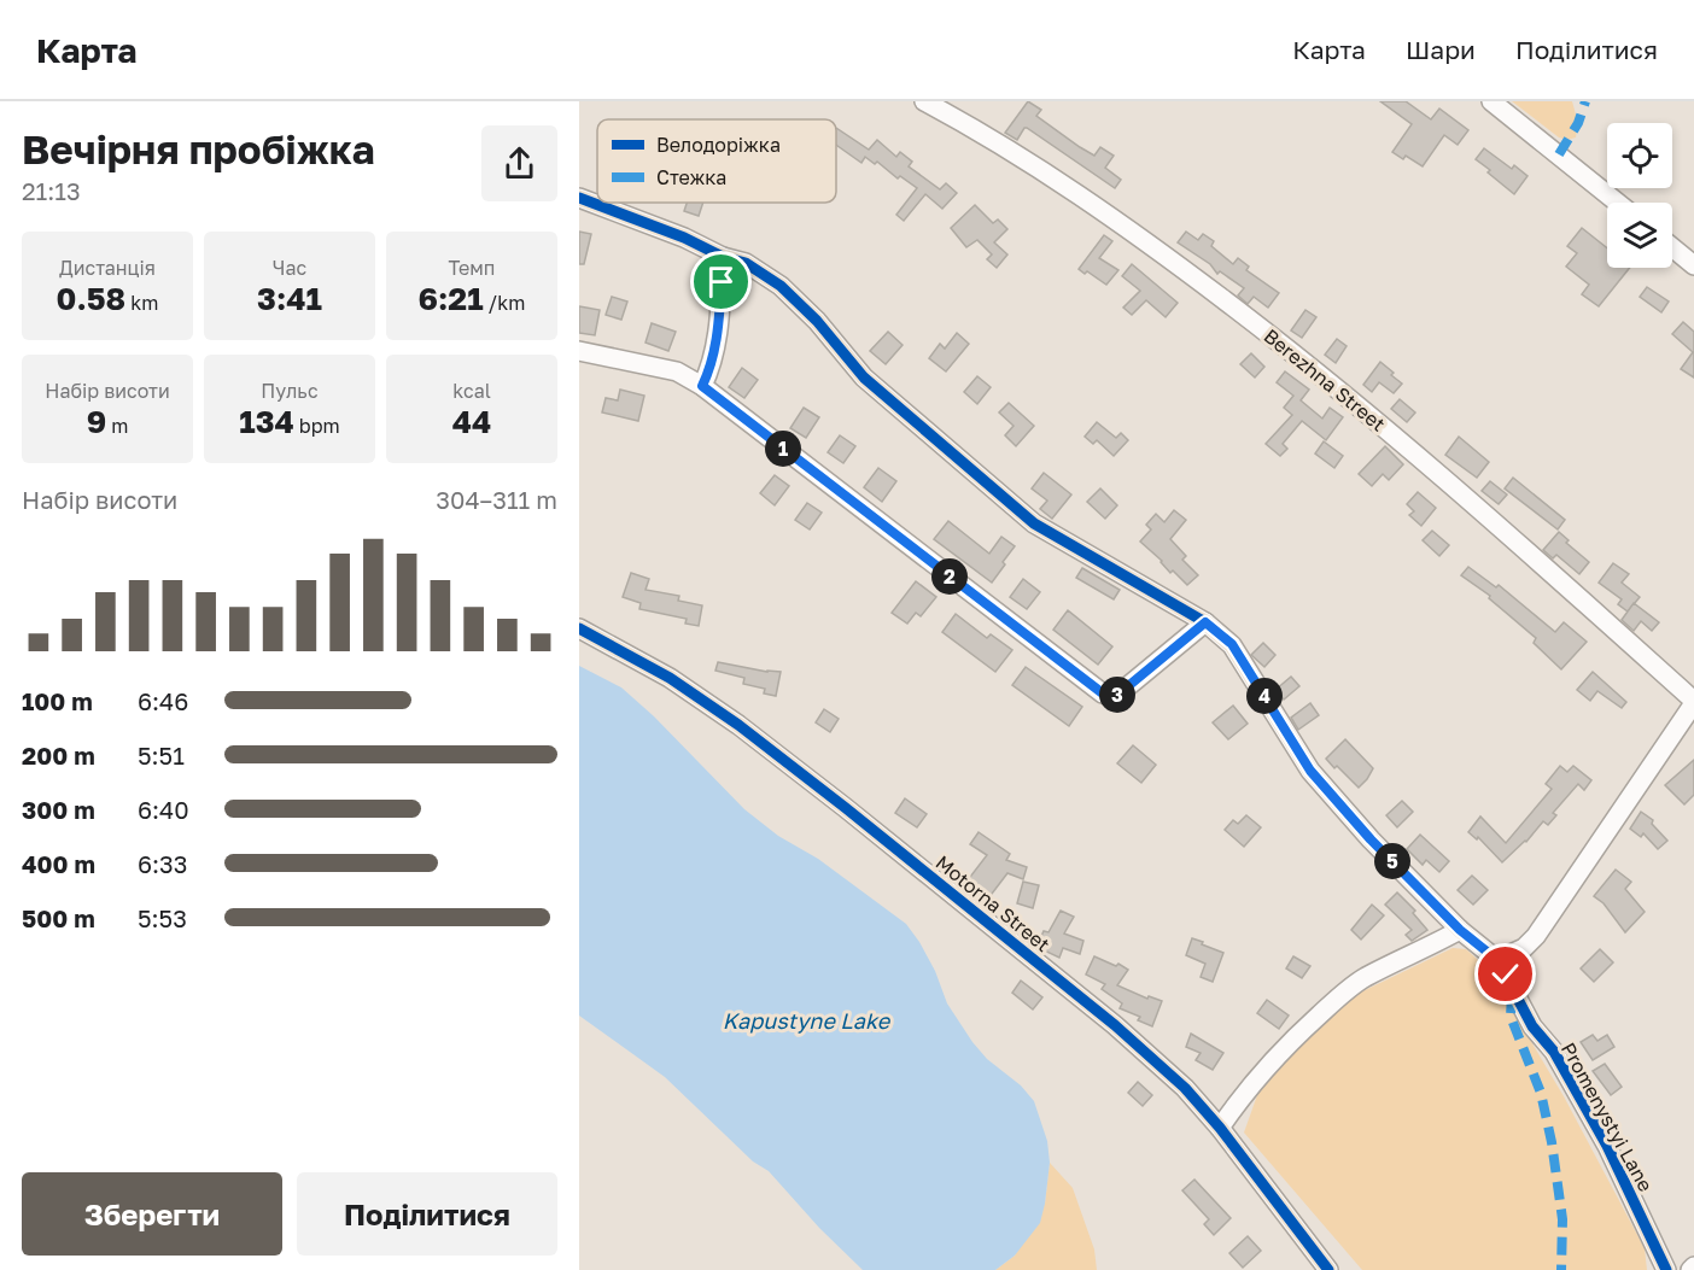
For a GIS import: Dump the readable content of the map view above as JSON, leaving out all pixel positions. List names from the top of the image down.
{
  "streets": {
    "street": ["Berezhna Street", "Motorna Street", "Promenystyi Lane"]
  },
  "water": ["Kapustyne Lake"],
  "legend": ["Велодоріжка", "Стежка"],
  "page": {
    "header": "Карта",
    "nav": ["Карта", "Шари", "Поділитися"],
    "heading": ["Вечірня пробіжка", "21:13"],
    "stats": [
      ["Дистанція", "0.58 km"],
      ["Час", "3:41"],
      ["Темп", "6:21 /km"],
      ["Набір висоти", "9 m"],
      ["Пульс", "134 bpm"],
      ["kcal", "44"]
    ],
    "pins": [
      "1",
      "2",
      "3",
      "4",
      "5"
    ],
    "chart": ["Набір висоти", "304–311 m"],
    "list": [
      {
        "name": "100 m",
        "note": "6:46"
      },
      {
        "name": "200 m",
        "note": "5:51"
      },
      {
        "name": "300 m",
        "note": "6:40"
      },
      {
        "name": "400 m",
        "note": "6:33"
      },
      {
        "name": "500 m",
        "note": "5:53"
      }
    ],
    "buttons": ["Зберегти", "Поділитися"]
  }
}
